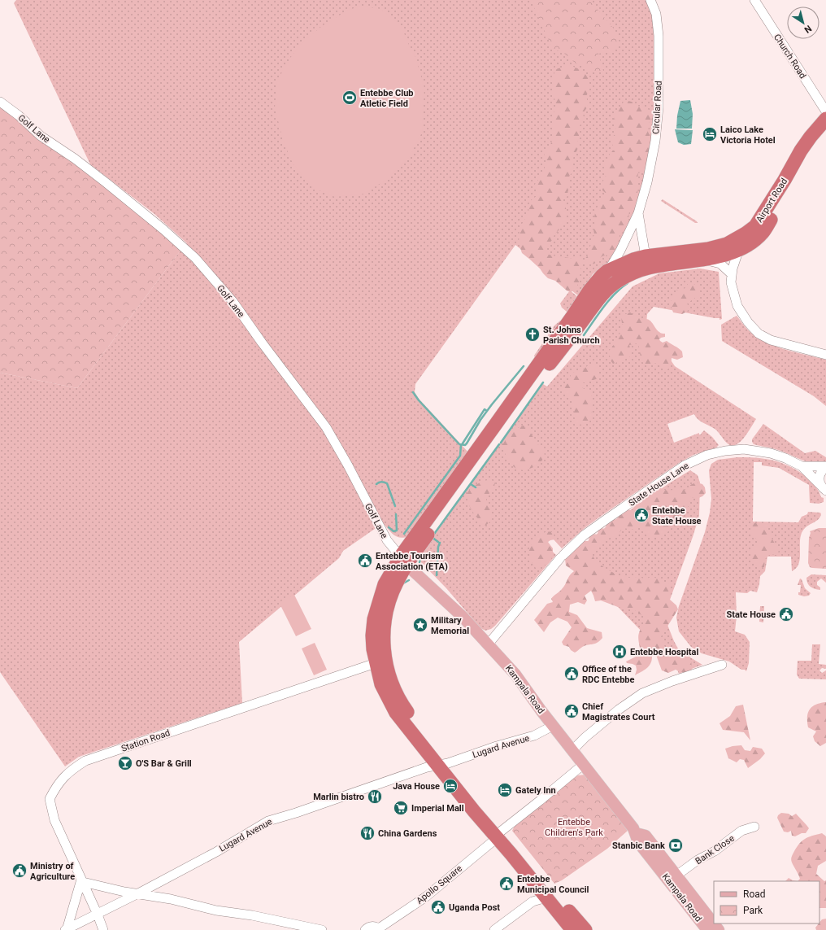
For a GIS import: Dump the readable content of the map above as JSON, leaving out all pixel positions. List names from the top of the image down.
{
  "streets": {
    "highway": ["Airport Road"],
    "main road": ["Kampala Road"],
    "street": [
      "Church Road",
      "Circular Road",
      "Golf Lane",
      "State House Lane",
      "Station Road",
      "Lugard Avenue",
      "Bank Close",
      "Apollo Square"
    ]
  },
  "crossings": [
    ["Circular Road", "Airport Road"],
    ["Golf Lane", "Kampala Road"],
    ["State House Lane", "Kampala Road"],
    ["Kampala Road", "Lugard Avenue"],
    ["Kampala Road", "Bank Close"],
    ["Kampala Road", "Apollo Square"],
    ["Station Road", "Lugard Avenue"]
  ],
  "parks": ["Entebbe Children's Park"],
  "places": {
    "sports": ["Entebbe Club Atletic Field"],
    "hotel": ["Laico Lake Victoria Hotel", "Java House", "Gately Inn"],
    "church": ["St. Johns Parish Church"],
    "public building": [
      "Entebbe State House",
      "Entebbe Tourism Association (ETA)",
      "State House",
      "Office of the RDC Entebbe",
      "Chief Magistrates Court",
      "Ministry of Agriculture",
      "Entebbe Municipal Council",
      "Uganda Post"
    ],
    "place": ["Military Memorial"],
    "hospital": ["Entebbe Hospital"],
    "bar": ["O'S Bar & Grill"],
    "restaurant": ["Marlin bistro", "China Gardens"],
    "supermarket": ["Imperial Mall"],
    "bank": ["Stanbic Bank"]
  },
  "legend": ["Road", "Park"],
  "north": "bottom right"
}
